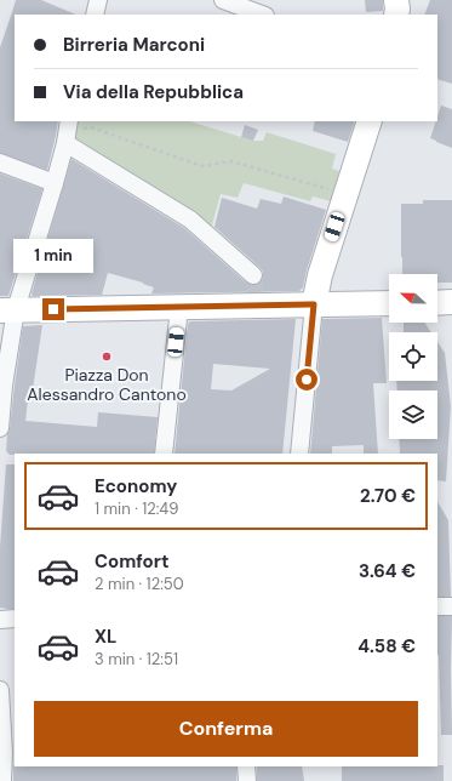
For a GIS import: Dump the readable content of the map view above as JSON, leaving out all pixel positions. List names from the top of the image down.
{
  "places": ["Piazza Don Alessandro Cantono"],
  "north": "left",
  "page": {
    "banner": ["Birreria Marconi", "Via della Repubblica"],
    "bubble": "1 min",
    "list": [
      {
        "name": "Economy",
        "note": "1 min · 12:49",
        "value": "2.70 €"
      },
      {
        "name": "Comfort",
        "note": "2 min · 12:50",
        "value": "3.64 €"
      },
      {
        "name": "XL",
        "note": "3 min · 12:51",
        "value": "4.58 €"
      }
    ],
    "buttons": "Conferma"
  }
}
